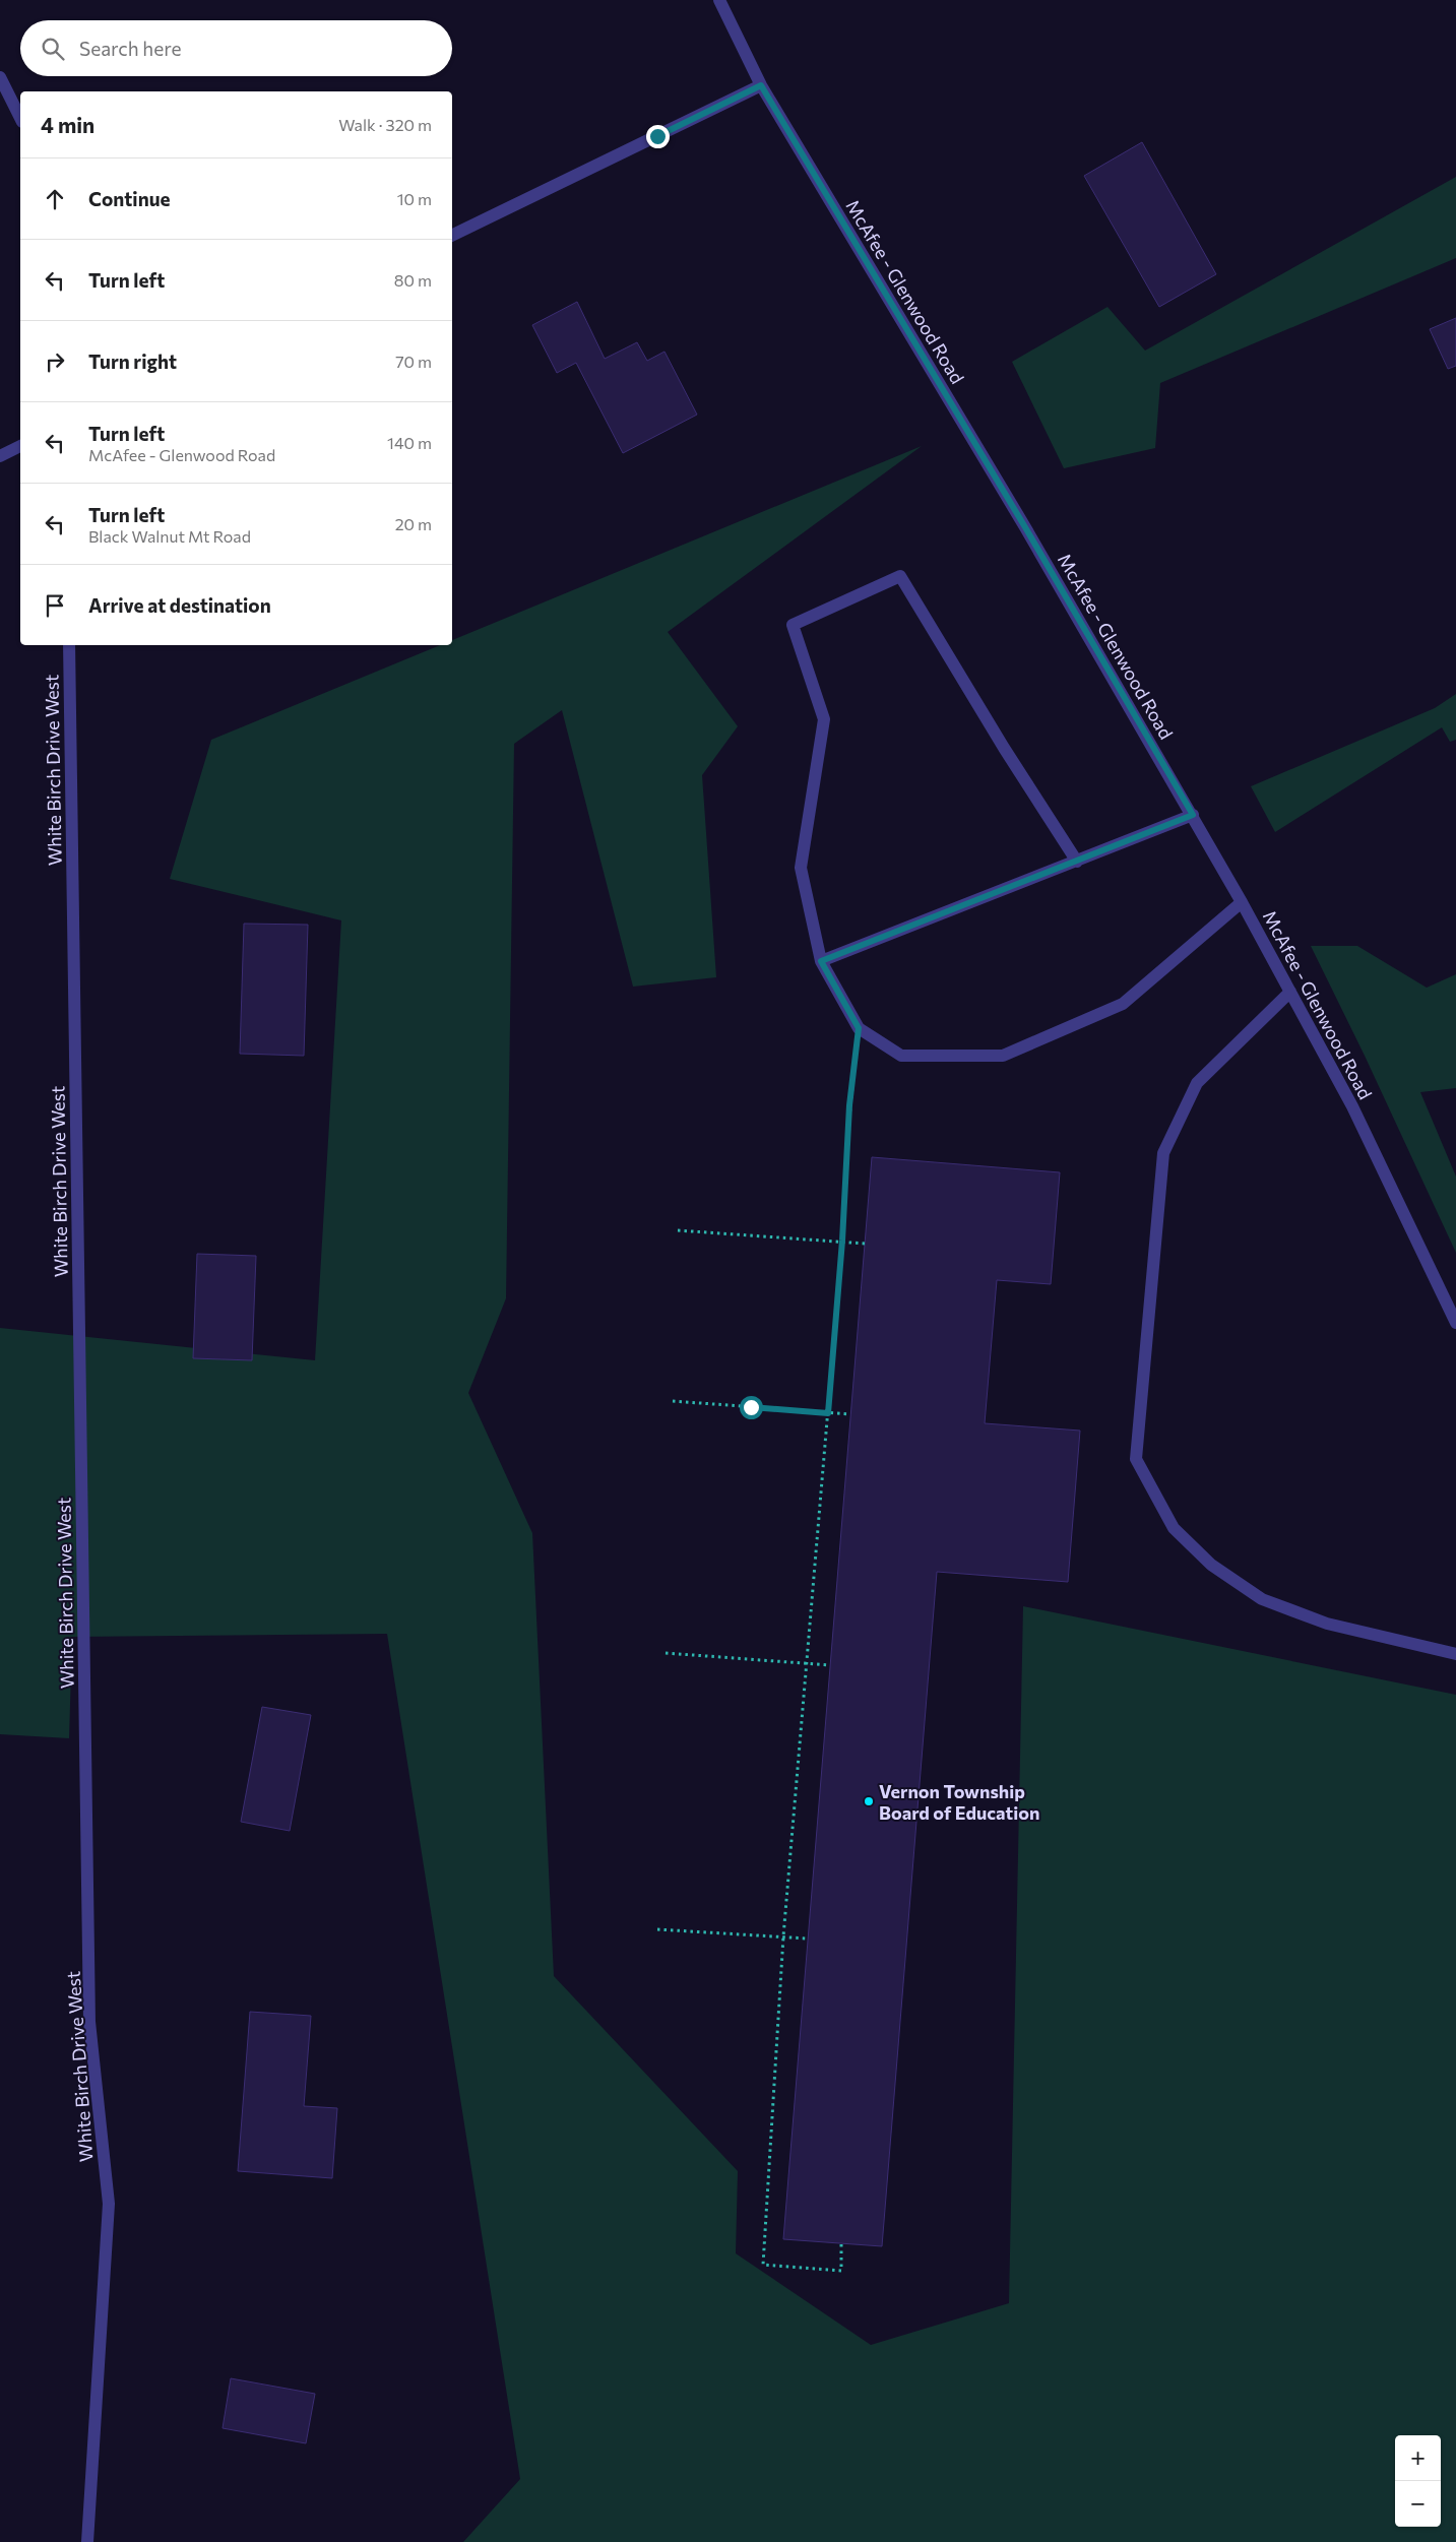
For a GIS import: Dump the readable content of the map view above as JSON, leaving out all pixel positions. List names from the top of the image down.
{
  "streets": {
    "street": ["McAfee - Glenwood Road", "White Birch Drive West"]
  },
  "places": ["Vernon Township Board of Education"],
  "page": {
    "search": "Search here",
    "heading": ["4 min", "Walk · 320 m"],
    "list": [
      ["Continue", "10 m"],
      ["Turn left", "80 m"],
      ["Turn right", "70 m"],
      ["Turn left", "McAfee - Glenwood Road", "140 m"],
      ["Turn left", "Black Walnut Mt Road", "20 m"],
      "Arrive at destination"
    ],
    "map_buttons": ["+", "−"]
  }
}
